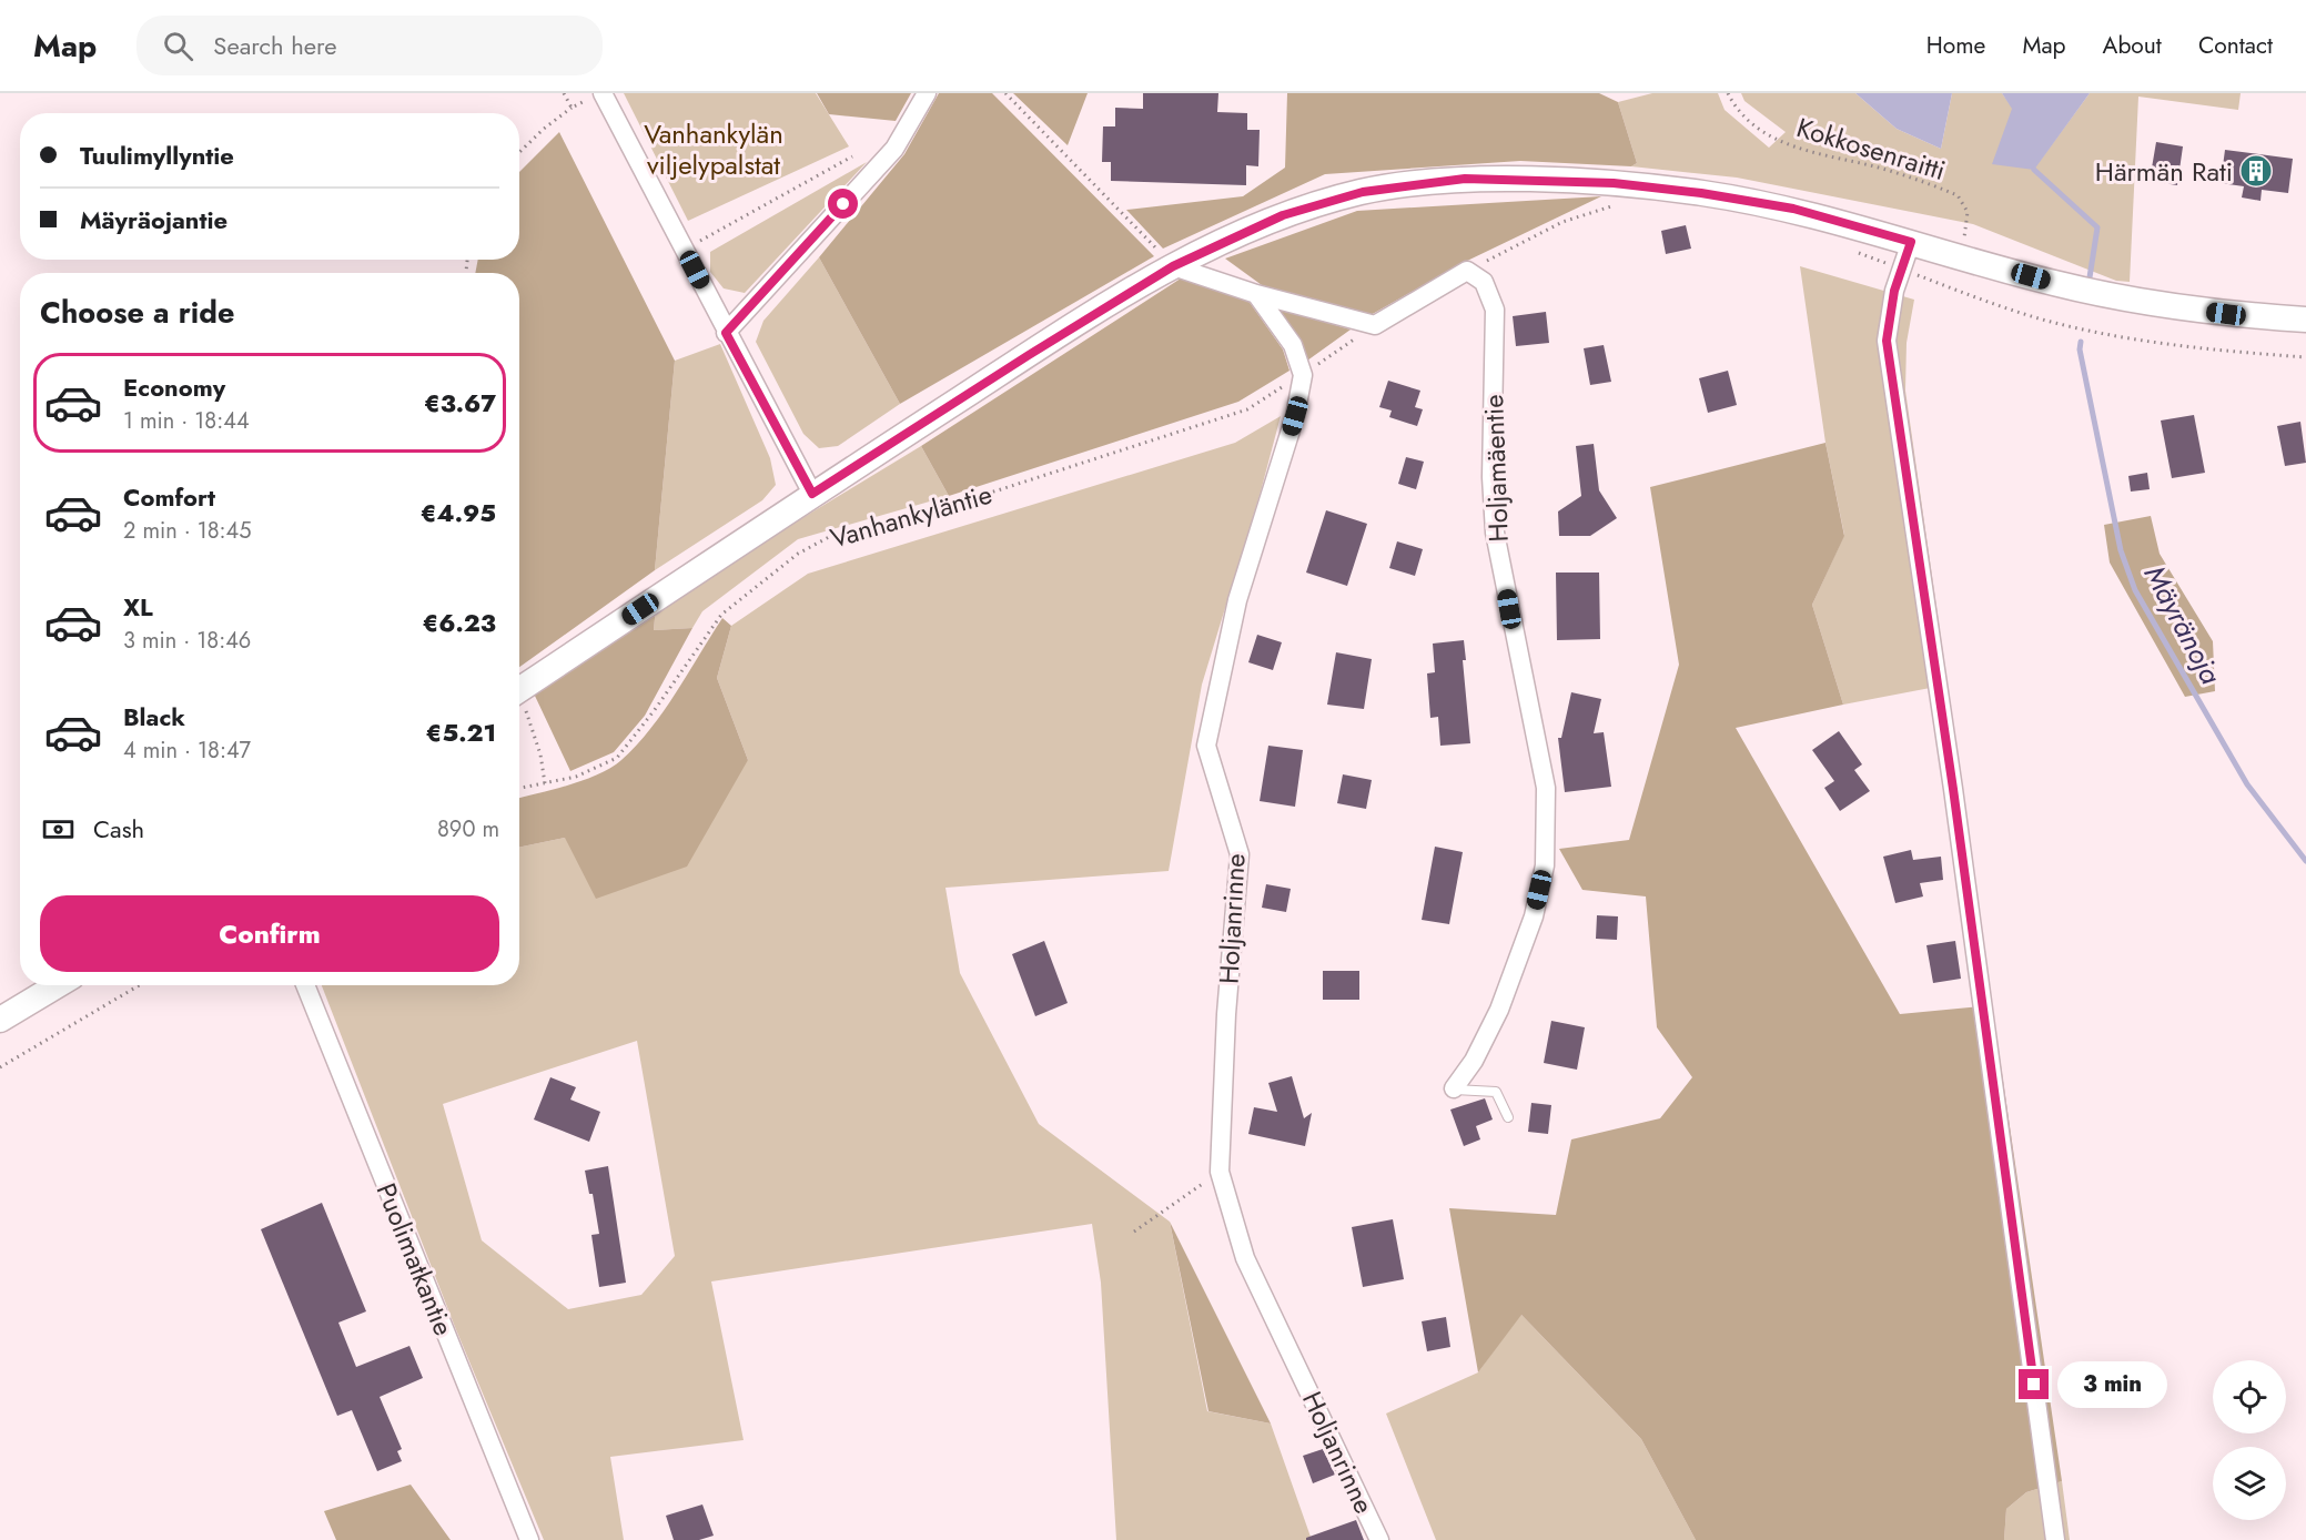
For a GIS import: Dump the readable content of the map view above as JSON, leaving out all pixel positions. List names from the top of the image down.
{
  "streets": {
    "street": [
      "Holjamäentie",
      "Vanhankyläntie",
      "Holjanrinne",
      "Puolimatkantie"
    ],
    "path": ["Kokkosenraitti"]
  },
  "crossings": [
    ["Kokkosenraitti", "Vanhankyläntie"],
    ["Vanhankyläntie", "Holjanrinne"]
  ],
  "water": ["Mäyränoja"],
  "parks": ["Vanhankylän viljelypalstat"],
  "places": {
    "building": ["Härmän Rati"]
  },
  "page": {
    "header": "Map",
    "search": "Search here",
    "nav": [
      "Home",
      "Map",
      "About",
      "Contact"
    ],
    "banner": ["Tuulimyllyntie", "Mäyräojantie"],
    "heading": "Choose a ride",
    "list": [
      {
        "name": "Economy",
        "note": "1 min · 18:44",
        "value": "€3.67"
      },
      {
        "name": "Comfort",
        "note": "2 min · 18:45",
        "value": "€4.95"
      },
      {
        "name": "XL",
        "note": "3 min · 18:46",
        "value": "€6.23"
      },
      {
        "name": "Black",
        "note": "4 min · 18:47",
        "value": "€5.21"
      }
    ],
    "pay": ["Cash", "890 m"],
    "buttons": "Confirm",
    "bubble": "3 min"
  }
}
